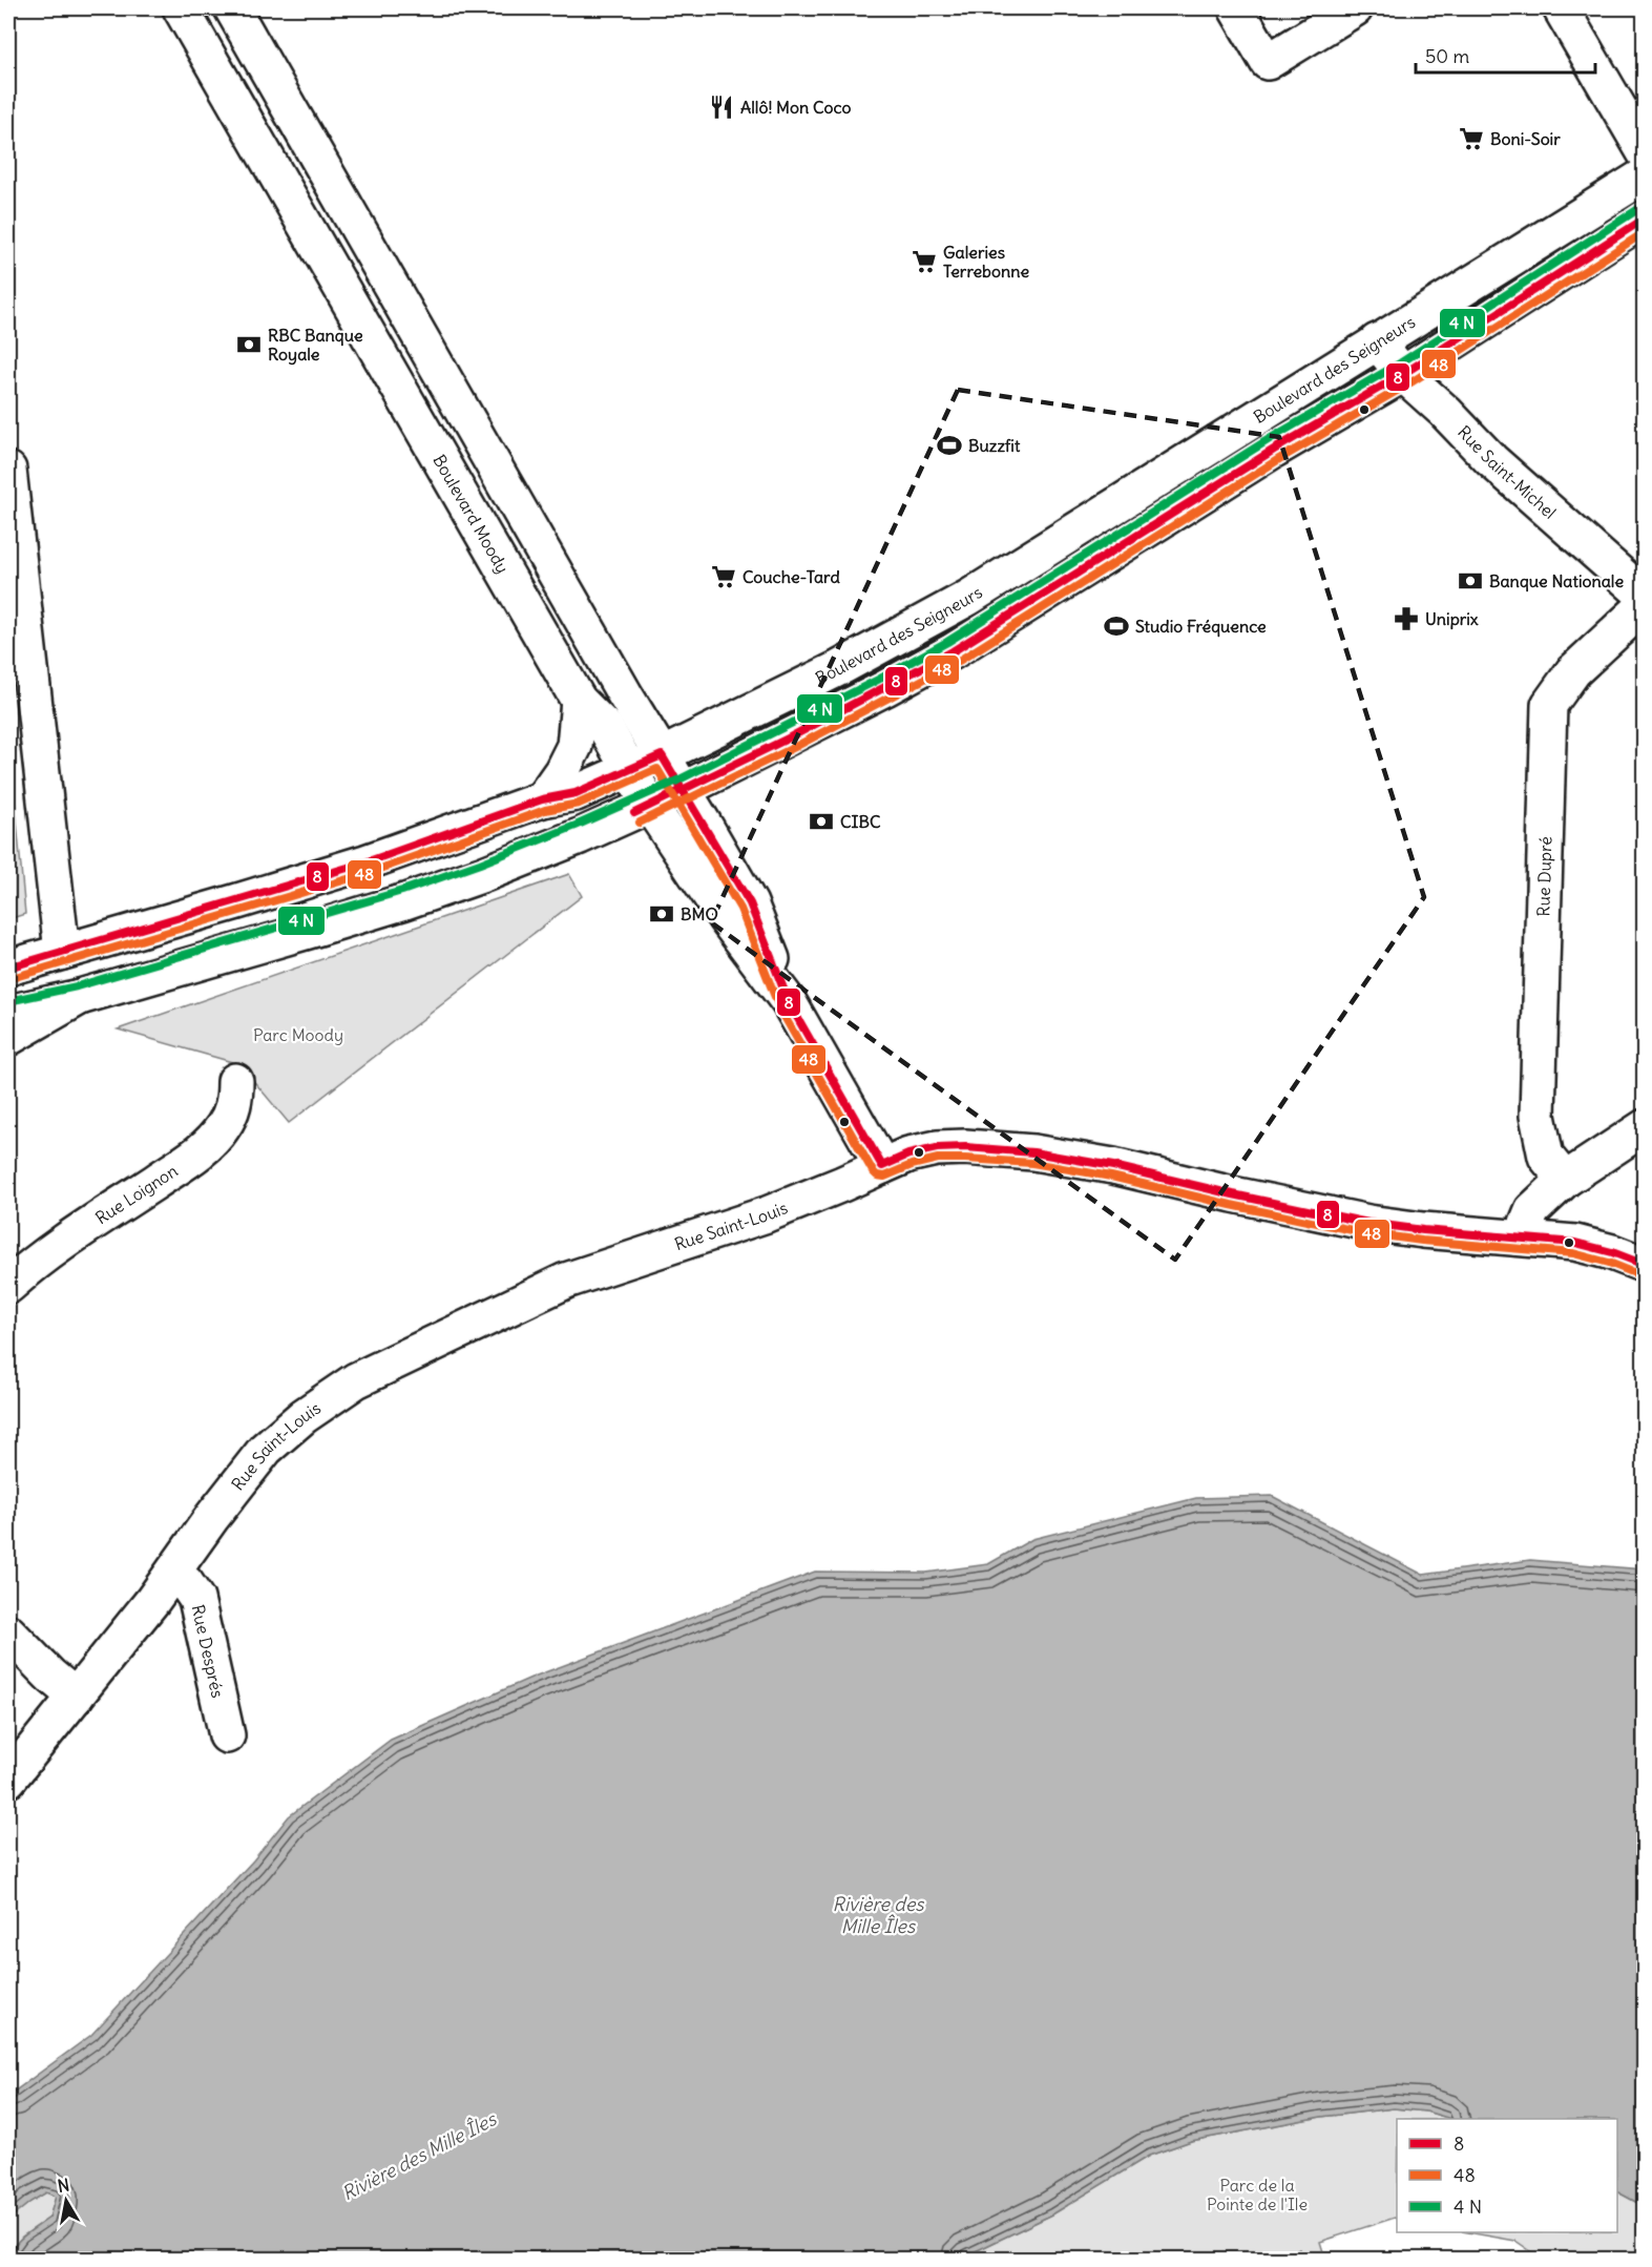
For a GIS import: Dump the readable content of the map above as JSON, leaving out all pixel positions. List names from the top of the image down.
{
  "streets": {
    "main road": [
      "Boulevard des Seigneurs",
      "Rue Saint-Michel",
      "Boulevard Moody",
      "Rue Dupré",
      "Rue Loignon",
      "Rue Saint-Louis",
      "Rue Després"
    ]
  },
  "crossings": [
    ["Boulevard des Seigneurs", "Rue Saint-Michel"],
    ["Boulevard des Seigneurs", "Boulevard Moody"],
    ["Boulevard Moody", "Rue Saint-Louis"],
    ["Rue Saint-Louis", "Rue Després"]
  ],
  "water": ["Rivière des Mille Îles"],
  "parks": ["Parc Moody", "Parc de la Pointe de l'Ile"],
  "places": {
    "restaurant": ["Allô! Mon Coco"],
    "supermarket": ["Boni-Soir", "Galeries Terrebonne", "Couche-Tard"],
    "bank": [
      "RBC Banque Royale",
      "Banque Nationale",
      "CIBC",
      "BMO"
    ],
    "sports": ["Buzzfit", "Studio Fréquence"],
    "pharmacy": ["Uniprix"]
  },
  "lines": ["transit line 8", "transit line 48"],
  "legend": ["8", "48", "4 N"],
  "scale_bar": "50 m",
  "north": "top"
}
